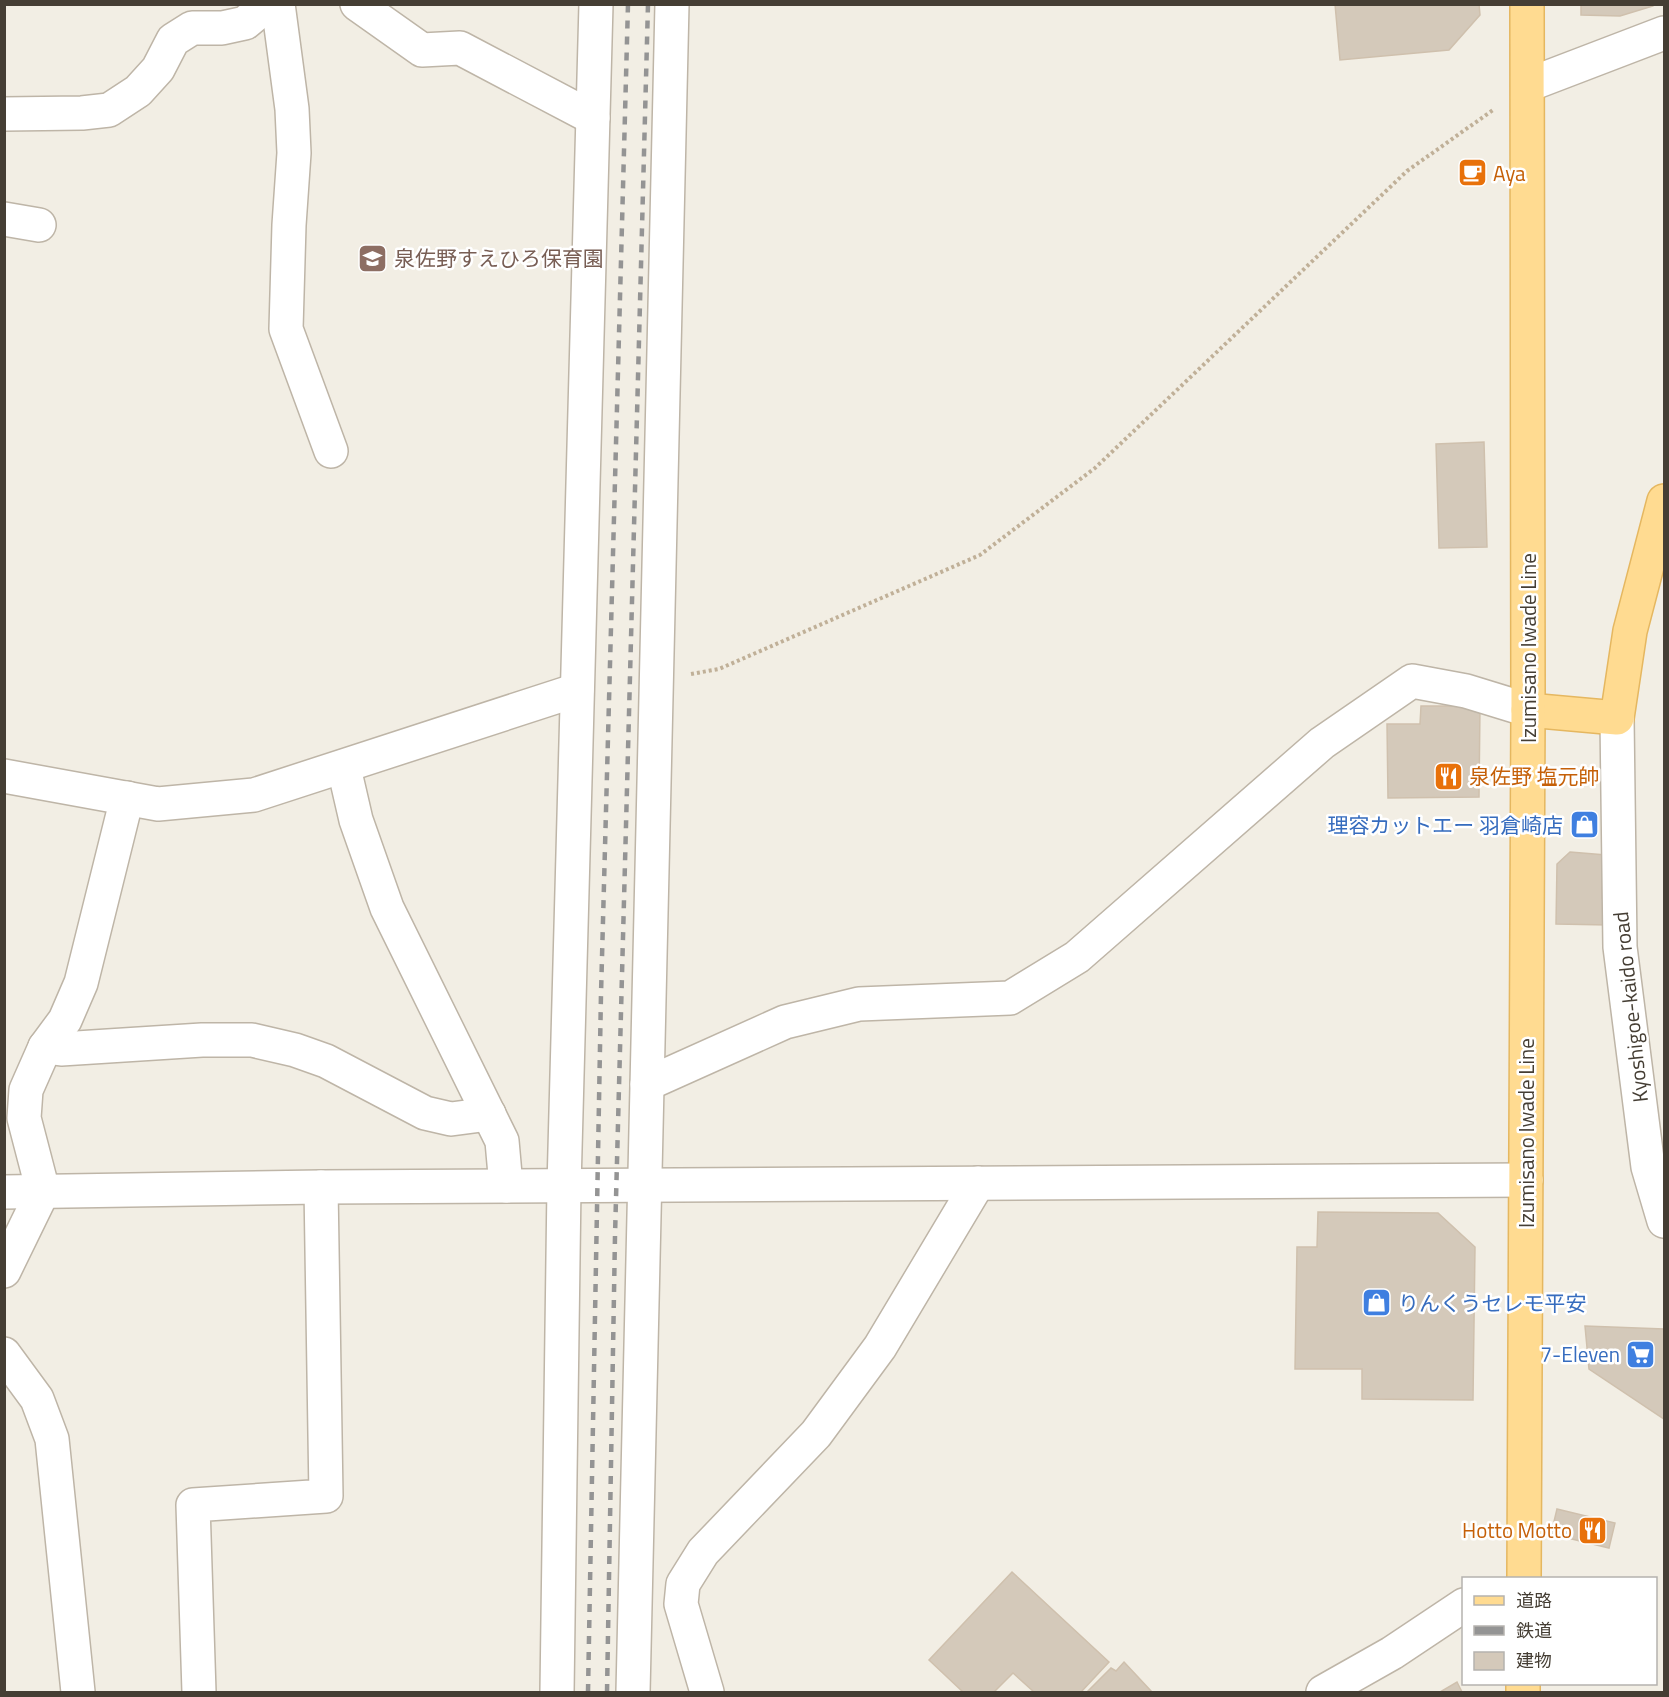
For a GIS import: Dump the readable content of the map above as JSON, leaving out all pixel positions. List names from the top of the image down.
{
  "streets": {
    "main road": ["Izumisano Iwade Line"],
    "street": ["Kyoshigoe-kaido road"]
  },
  "places": {
    "cafe": ["Aya"],
    "school or university": ["泉佐野すえひろ保育園"],
    "restaurant": ["泉佐野 塩元帥", "Hotto Motto"],
    "shop": ["理容カットエー 羽倉崎店", "りんくうセレモ平安"],
    "supermarket": ["7-Eleven"]
  },
  "legend": ["道路", "鉄道", "建物"]
}
